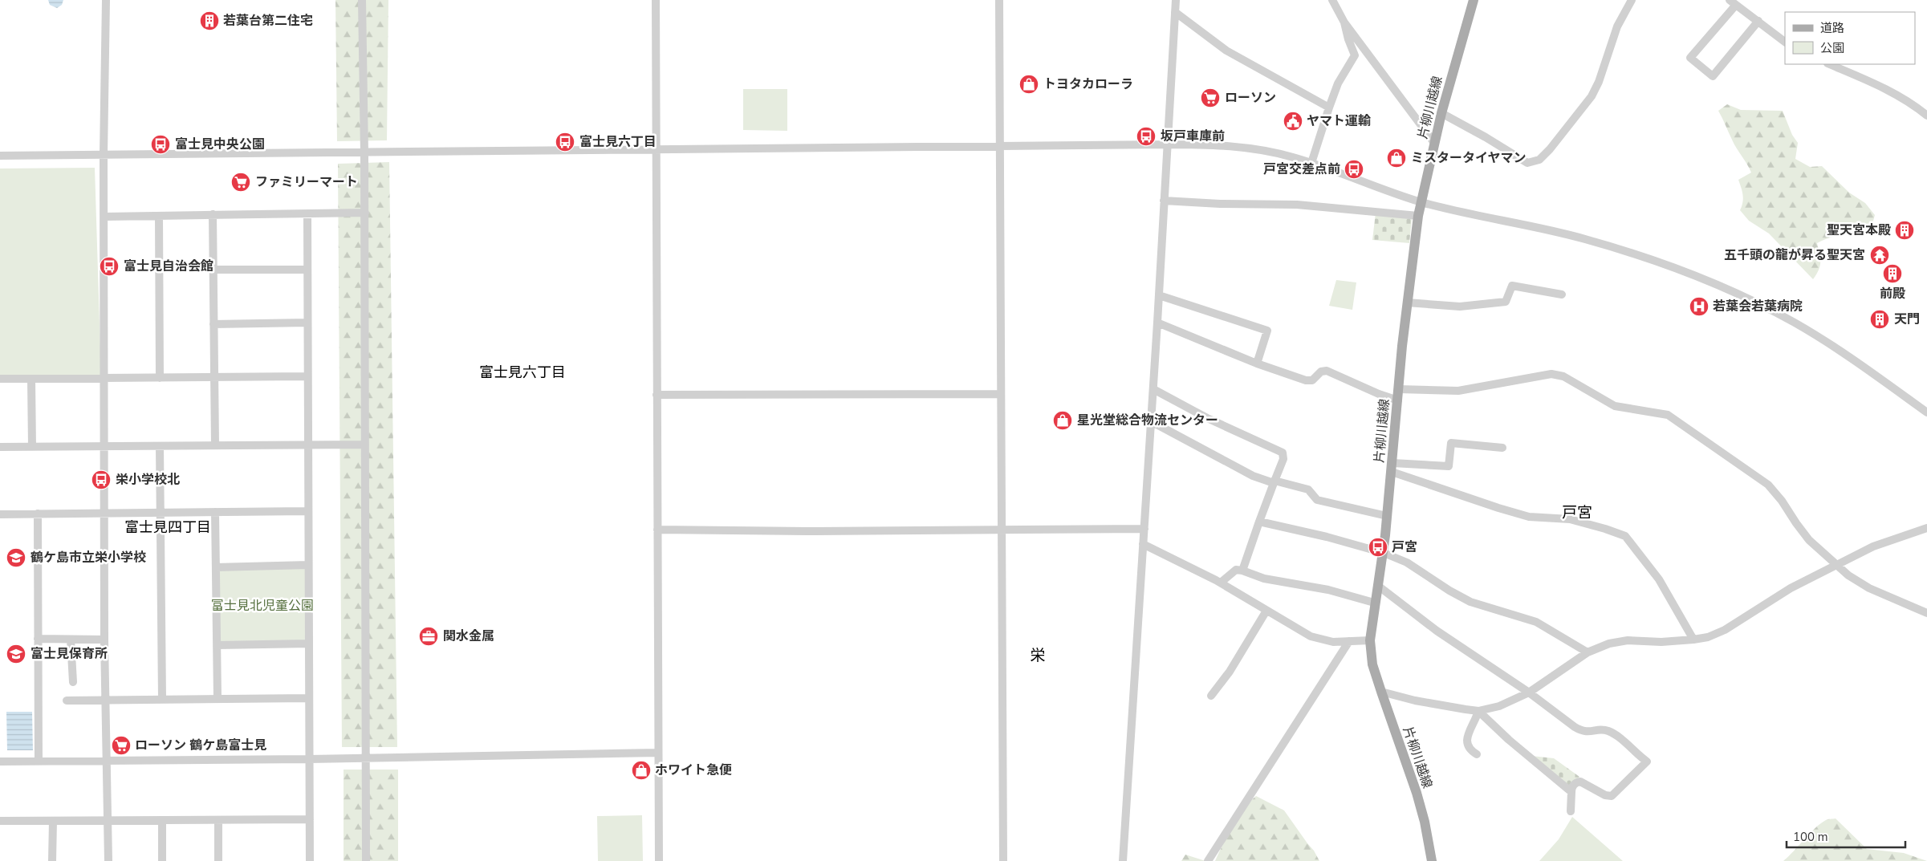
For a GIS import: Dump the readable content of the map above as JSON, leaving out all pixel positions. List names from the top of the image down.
{
  "streets": {
    "main road": ["片柳川越線"]
  },
  "districts": [
    "富士見六丁目",
    "戸宮",
    "富士見四丁目",
    "栄"
  ],
  "parks": ["富士見北児童公園"],
  "places": {
    "building": [
      "若葉台第二住宅",
      "聖天宮本殿",
      "前殿",
      "天門"
    ],
    "shop": [
      "トヨタカローラ",
      "ミスタータイヤマン",
      "星光堂総合物流センター",
      "ホワイト急便"
    ],
    "supermarket": ["ローソン", "ファミリーマート", "ローソン 鶴ケ島富士見"],
    "public building": ["ヤマト運輸"],
    "bus stop": [
      "坂戸車庫前",
      "富士見六丁目",
      "富士見中央公園",
      "戸宮交差点前",
      "富士見自治会館",
      "栄小学校北",
      "戸宮"
    ],
    "temple": ["五千頭の龍が昇る聖天宮"],
    "hospital": ["若葉会若葉病院"],
    "school or university": ["鶴ケ島市立栄小学校", "富士見保育所"],
    "office": ["関水金属"]
  },
  "legend": ["道路", "公園"],
  "scale_bar": "100 m"
}
